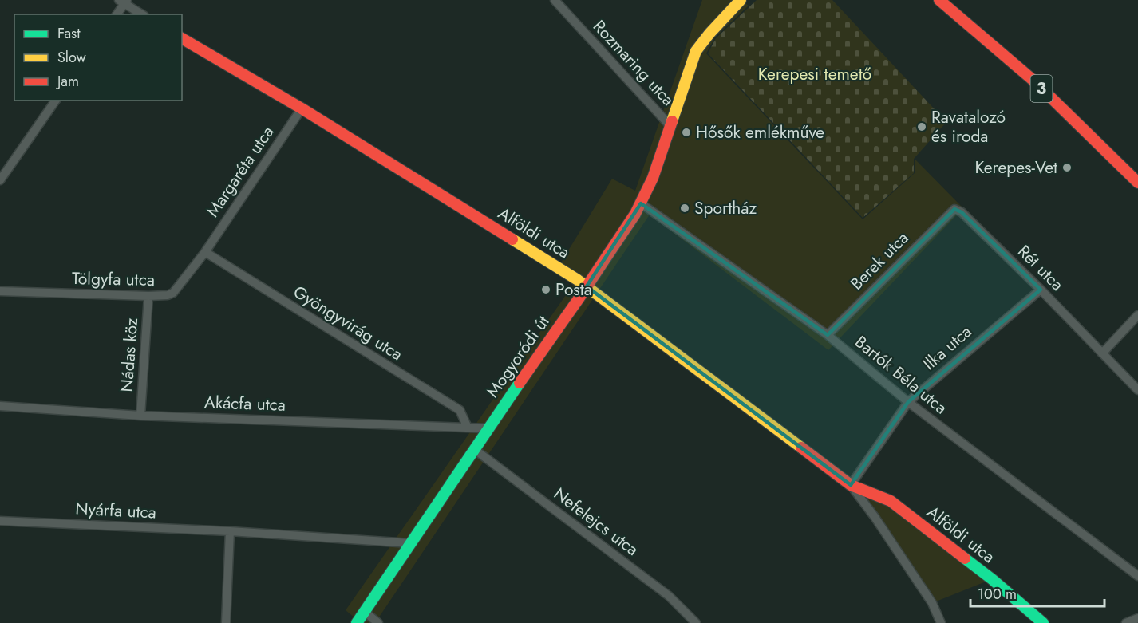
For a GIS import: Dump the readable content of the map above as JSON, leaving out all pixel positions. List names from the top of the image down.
{
  "streets": {
    "street": [
      "Rozmaring utca",
      "3",
      "Margaréta utca",
      "Alföldi utca",
      "Berek utca",
      "Rét utca",
      "Tölgyfa utca",
      "Gyöngyvirág utca",
      "Ilka utca",
      "Nádas köz",
      "Mogyoródi út",
      "Bartók Béla utca",
      "Akácfa utca",
      "Nyárfa utca",
      "Nefelejcs utca"
    ]
  },
  "crossings": [
    ["Rozmaring utca", "Mogyoródi út"],
    ["Margaréta utca", "Alföldi utca"],
    ["Margaréta utca", "Tölgyfa utca"],
    ["Margaréta utca", "Gyöngyvirág utca"],
    ["Alföldi utca", "Ilka utca"],
    ["Alföldi utca", "Mogyoródi út"],
    ["Berek utca", "Rét utca"],
    ["Berek utca", "Bartók Béla utca"],
    ["Rét utca", "Ilka utca"],
    ["Tölgyfa utca", "Gyöngyvirág utca"],
    ["Tölgyfa utca", "Nádas köz"],
    ["Gyöngyvirág utca", "Akácfa utca"],
    ["Ilka utca", "Bartók Béla utca"],
    ["Nádas köz", "Akácfa utca"],
    ["Mogyoródi út", "Bartók Béla utca"],
    ["Mogyoródi út", "Akácfa utca"],
    ["Mogyoródi út", "Nyárfa utca"],
    ["Mogyoródi út", "Nefelejcs utca"]
  ],
  "parks": ["Kerepesi temető"],
  "places": [
    "Ravatalozó és iroda",
    "Hősők emlékműve",
    "Kerepes-Vet",
    "Sportház",
    "Posta"
  ],
  "legend": ["Fast", "Slow", "Jam"],
  "scale_bar": "100 m"
}
